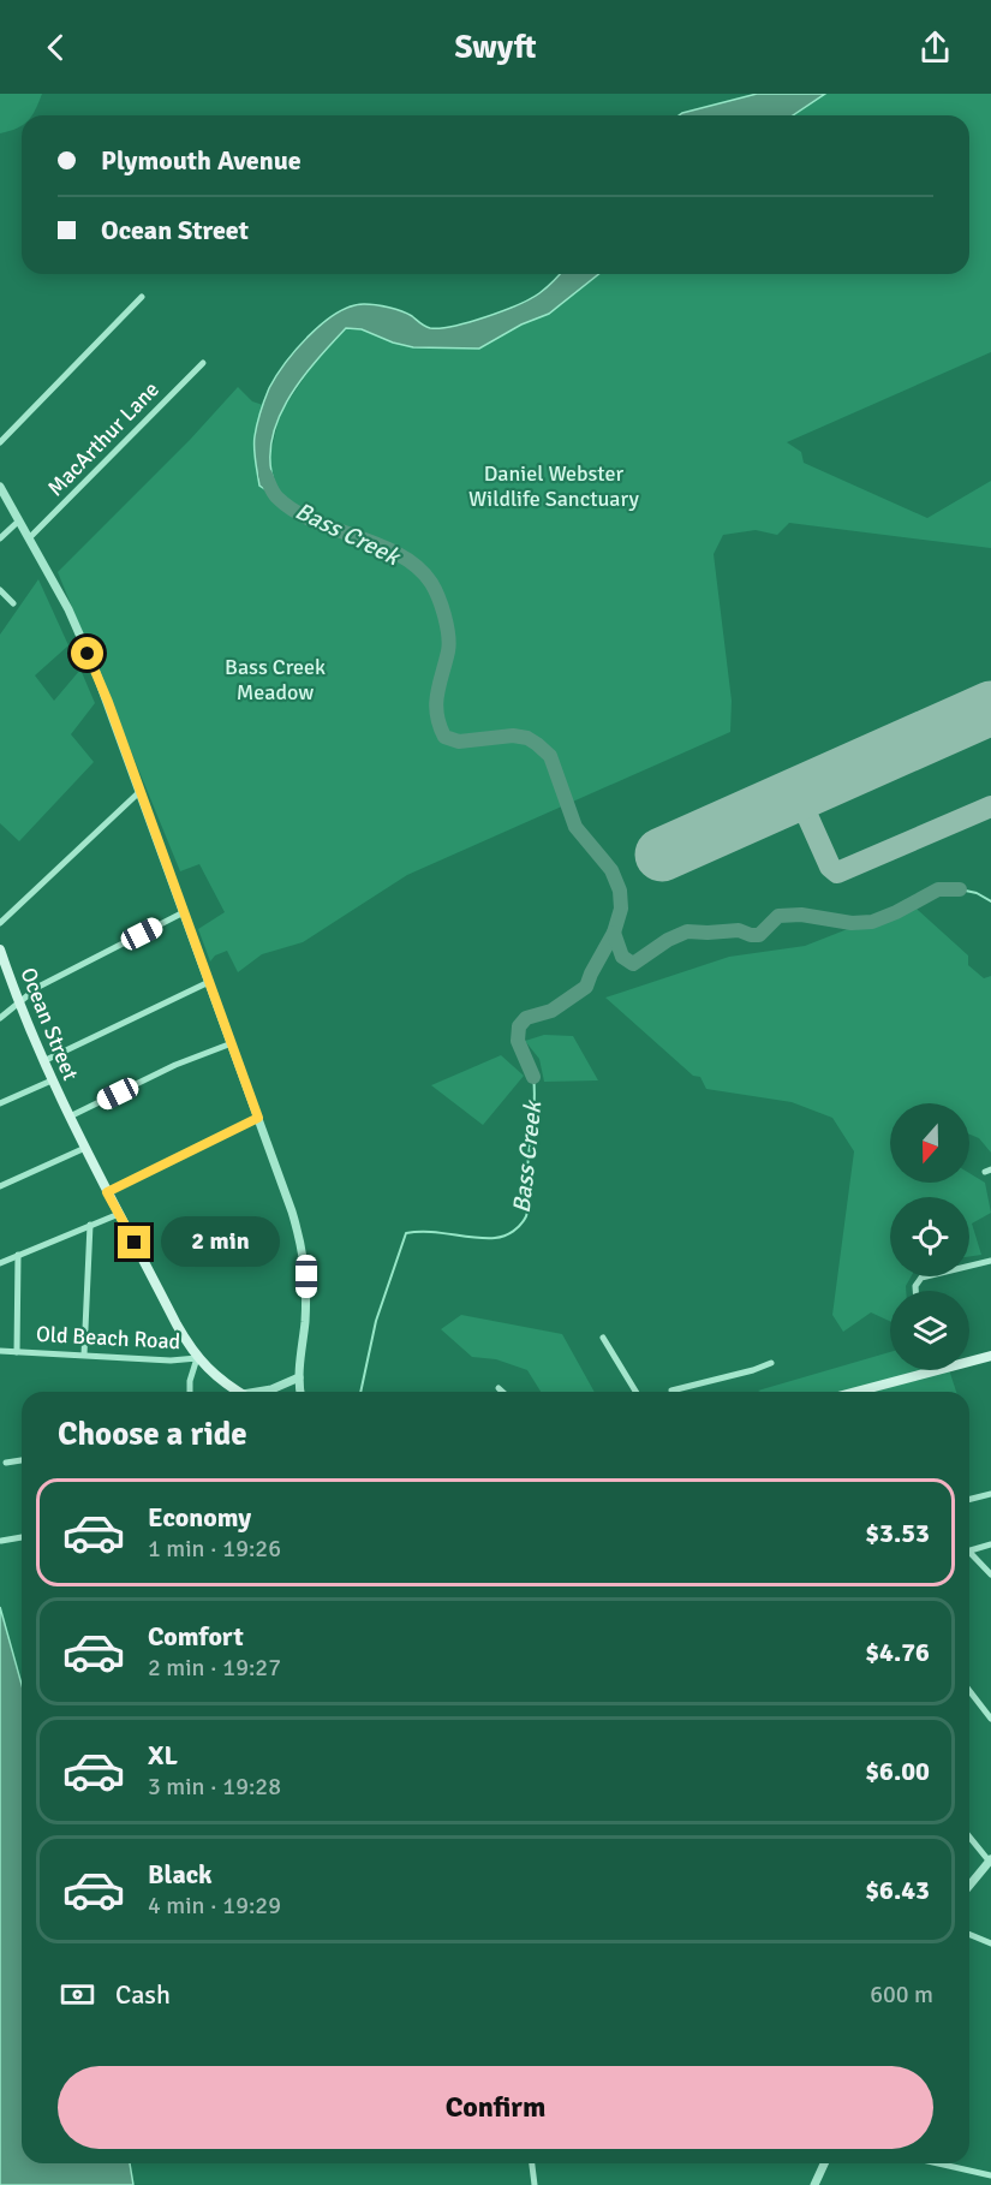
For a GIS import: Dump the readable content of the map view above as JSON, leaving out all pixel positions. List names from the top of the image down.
{
  "streets": {
    "main road": ["Ocean Street"],
    "street": ["MacArthur Lane", "Old Beach Road"]
  },
  "crossings": [
    ["Ocean Street", "Old Beach Road"]
  ],
  "water": ["Bass Creek"],
  "parks": ["Daniel Webster Wildlife Sanctuary", "Bass Creek Meadow"],
  "north": "bottom",
  "page": {
    "header": "Swyft",
    "banner": ["Plymouth Avenue", "Ocean Street"],
    "bubble": "2 min",
    "heading": "Choose a ride",
    "list": [
      {
        "name": "Economy",
        "note": "1 min · 19:26",
        "value": "$3.53"
      },
      {
        "name": "Comfort",
        "note": "2 min · 19:27",
        "value": "$4.76"
      },
      {
        "name": "XL",
        "note": "3 min · 19:28",
        "value": "$6.00"
      },
      {
        "name": "Black",
        "note": "4 min · 19:29",
        "value": "$6.43"
      }
    ],
    "pay": ["Cash", "600 m"],
    "buttons": "Confirm"
  }
}
